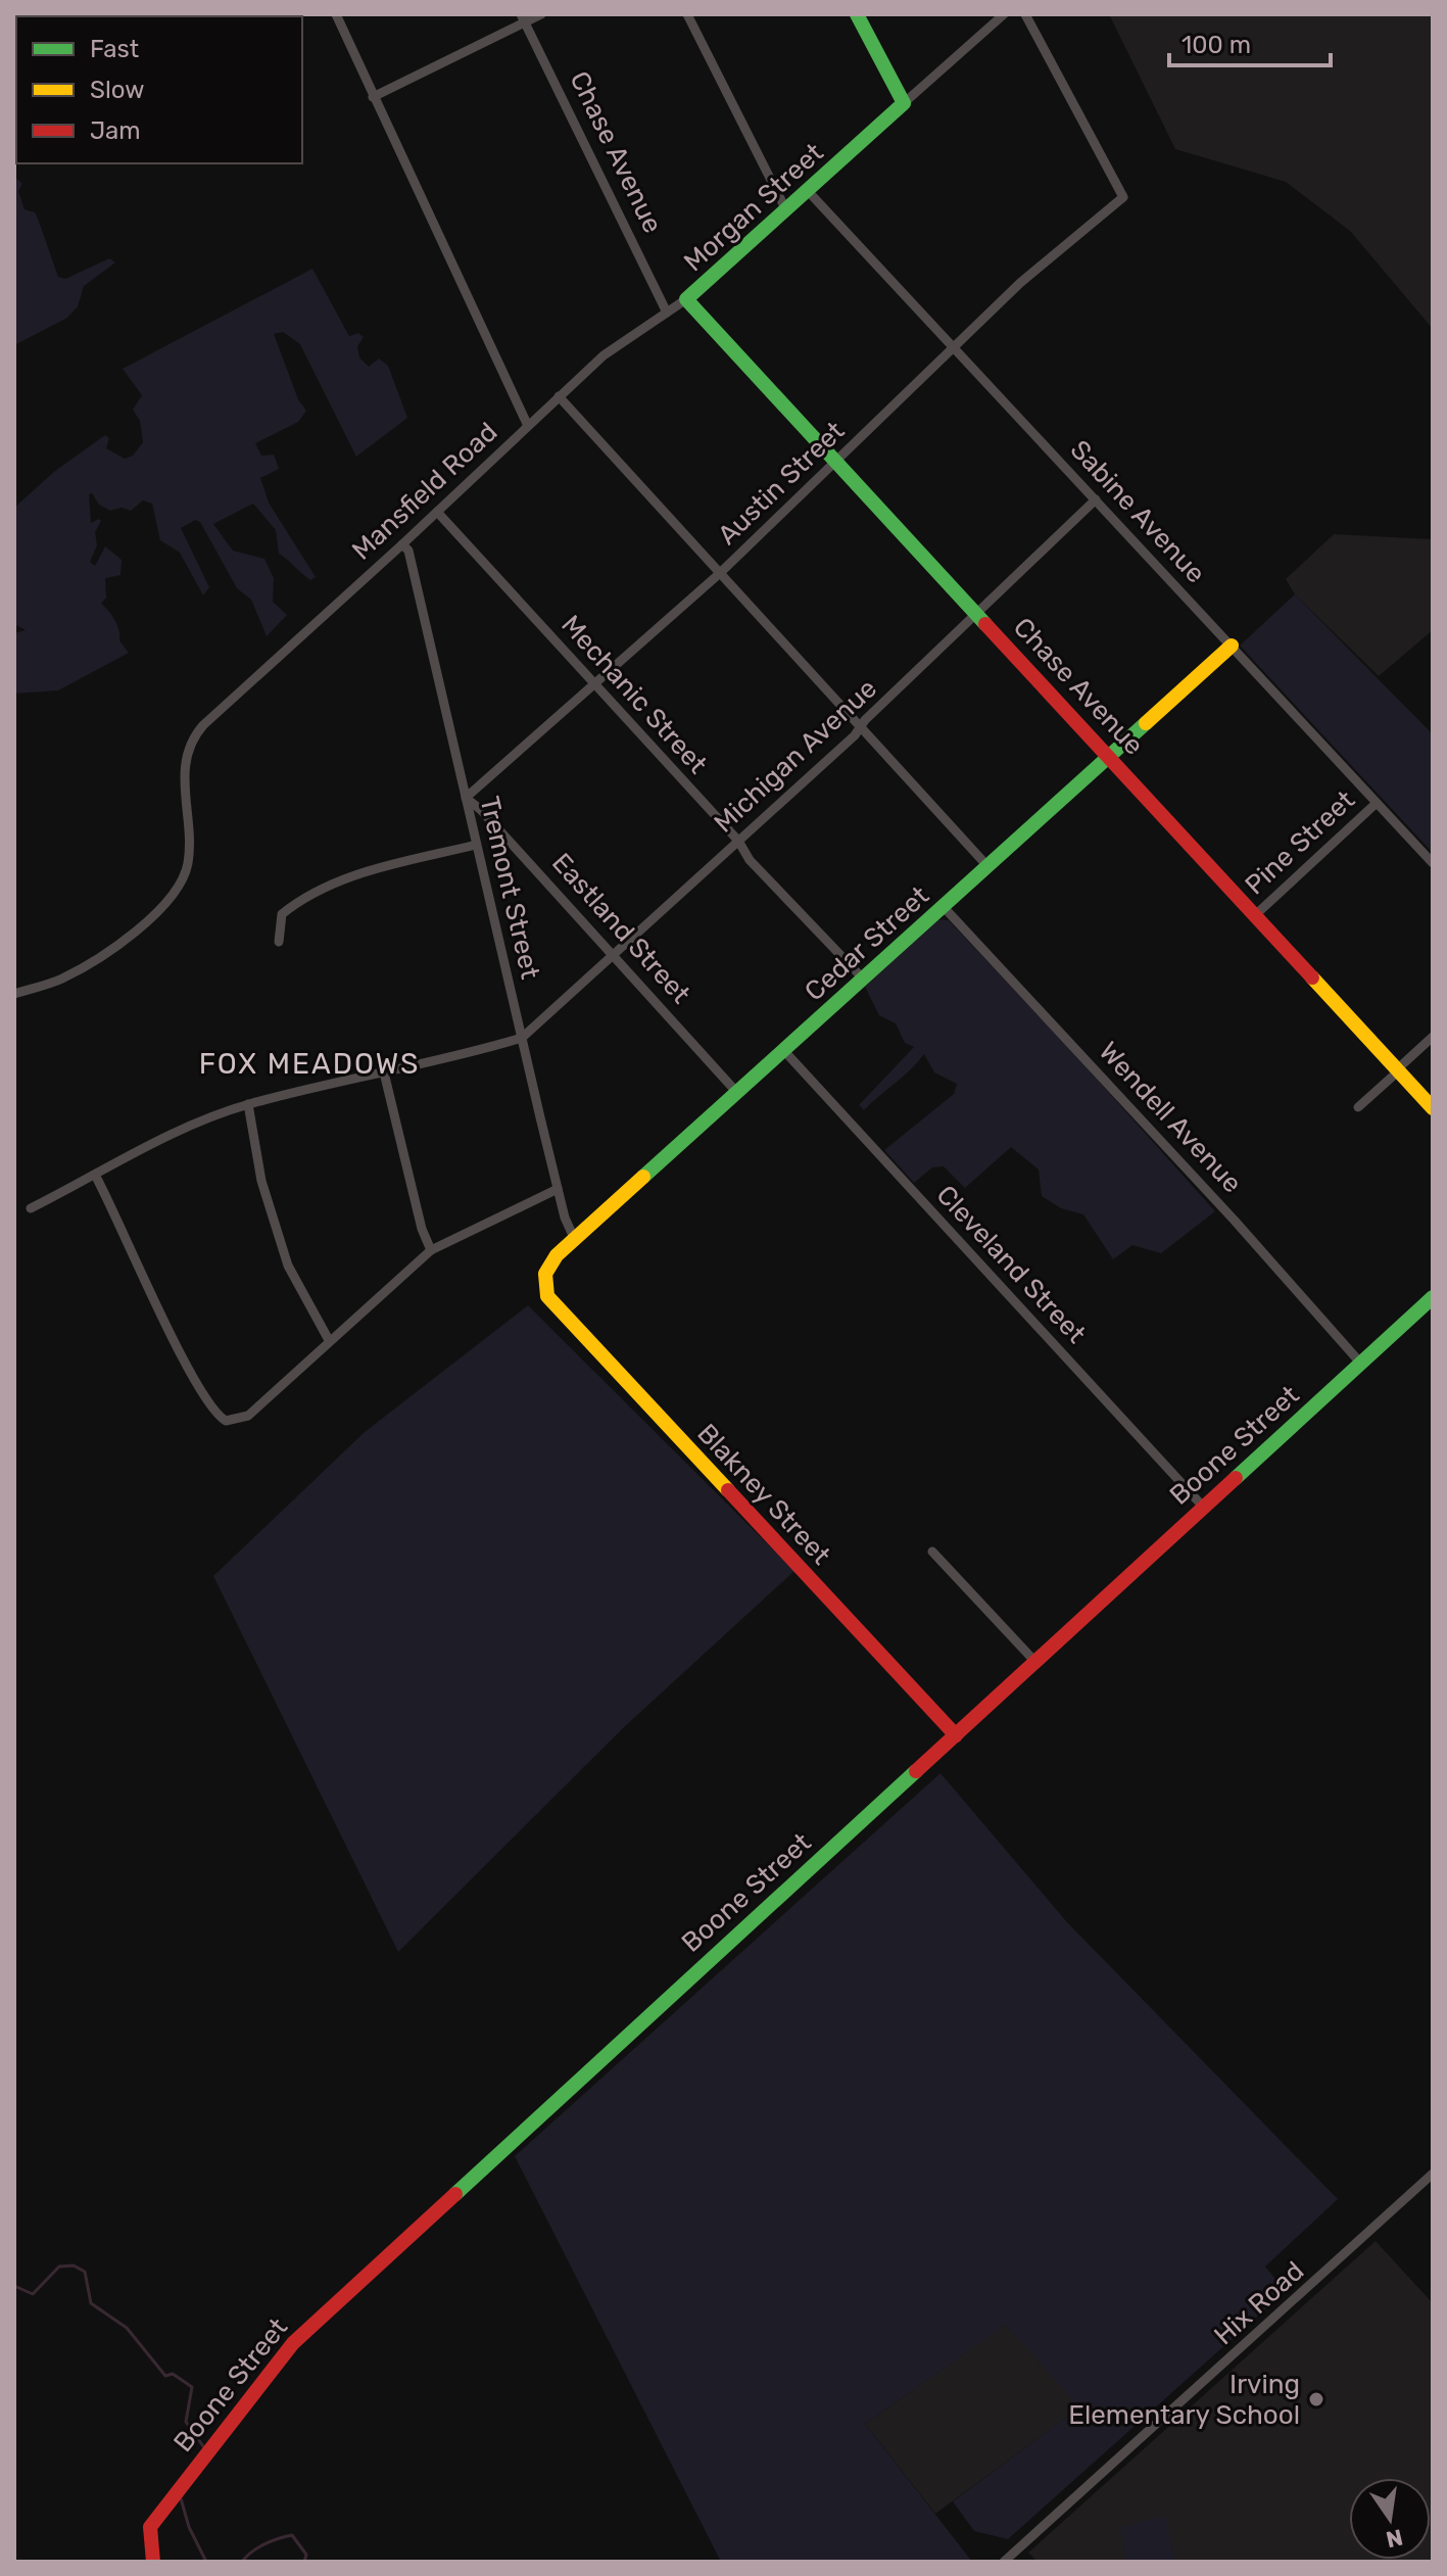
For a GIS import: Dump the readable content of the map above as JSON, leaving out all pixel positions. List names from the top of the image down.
{
  "streets": {
    "street": [
      "Chase Avenue",
      "Morgan Street",
      "Austin Street",
      "Mansfield Road",
      "Sabine Avenue",
      "Mechanic Street",
      "Michigan Avenue",
      "Pine Street",
      "Tremont Street",
      "Eastland Street",
      "Cedar Street",
      "Wendell Avenue",
      "Cleveland Street",
      "Boone Street",
      "Blakney Street",
      "Hix Road"
    ]
  },
  "crossings": [
    ["Chase Avenue", "Morgan Street"],
    ["Chase Avenue", "Austin Street"],
    ["Chase Avenue", "Michigan Avenue"],
    ["Chase Avenue", "Pine Street"],
    ["Chase Avenue", "Cedar Street"],
    ["Morgan Street", "Mansfield Road"],
    ["Morgan Street", "Sabine Avenue"],
    ["Austin Street", "Sabine Avenue"],
    ["Austin Street", "Mechanic Street"],
    ["Austin Street", "Tremont Street"],
    ["Austin Street", "Eastland Street"],
    ["Mansfield Road", "Mechanic Street"],
    ["Mansfield Road", "Tremont Street"],
    ["Sabine Avenue", "Michigan Avenue"],
    ["Sabine Avenue", "Pine Street"],
    ["Sabine Avenue", "Cedar Street"],
    ["Mechanic Street", "Michigan Avenue"],
    ["Mechanic Street", "Cedar Street"],
    ["Michigan Avenue", "Tremont Street"],
    ["Michigan Avenue", "Eastland Street"],
    ["Tremont Street", "Eastland Street"],
    ["Tremont Street", "Cedar Street"],
    ["Eastland Street", "Cedar Street"],
    ["Cedar Street", "Wendell Avenue"],
    ["Cedar Street", "Cleveland Street"],
    ["Cedar Street", "Blakney Street"],
    ["Wendell Avenue", "Boone Street"],
    ["Cleveland Street", "Boone Street"],
    ["Boone Street", "Blakney Street"]
  ],
  "districts": ["FOX MEADOWS"],
  "places": ["Irving Elementary School"],
  "legend": ["Fast", "Slow", "Jam"],
  "scale_bar": "100 m",
  "north": "bottom"
}
